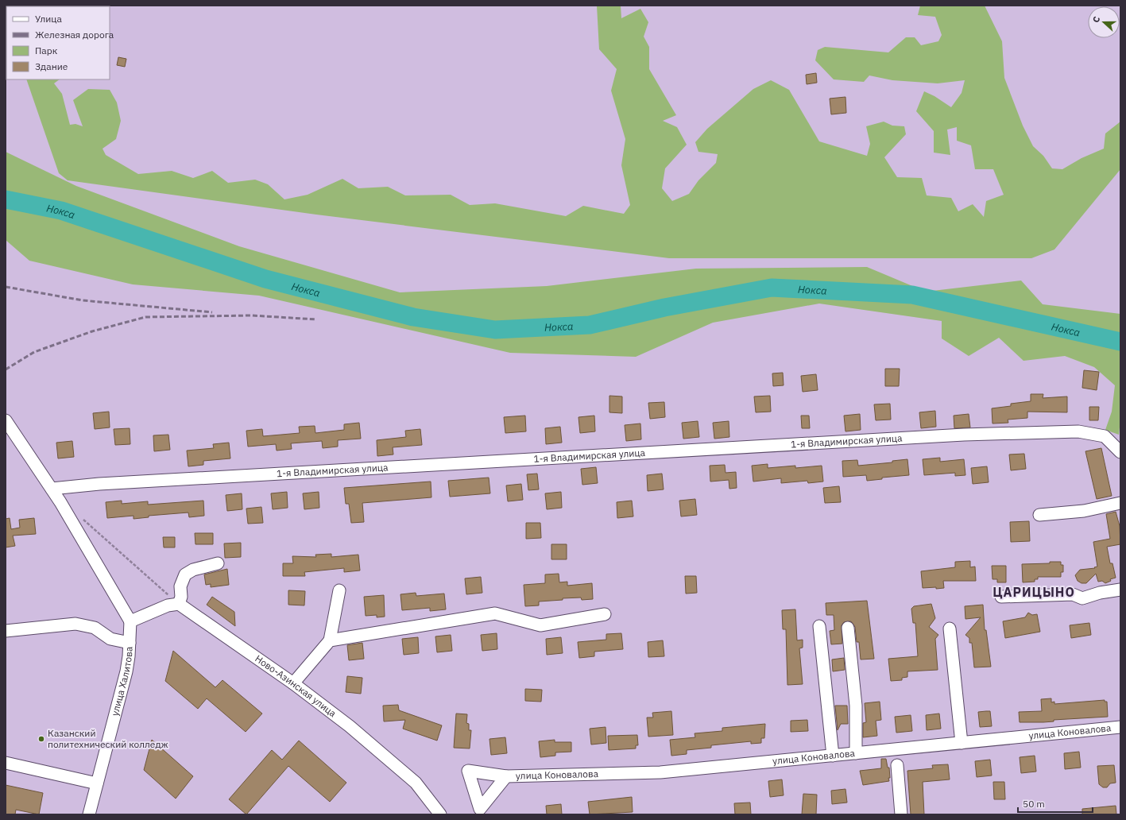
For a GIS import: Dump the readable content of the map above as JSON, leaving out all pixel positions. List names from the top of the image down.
{
  "streets": {
    "street": [
      "1-я Владимирская улица",
      "улица Халитова",
      "Ново-Азинская улица",
      "улица Коновалова"
    ]
  },
  "districts": ["ЦАРИЦЫНО"],
  "water": ["Нокса"],
  "places": ["Казанский политехнический колледж"],
  "legend": [
    "Улица",
    "Железная дорога",
    "Парк",
    "Здание"
  ],
  "scale_bar": "50 m",
  "north": "left"
}
